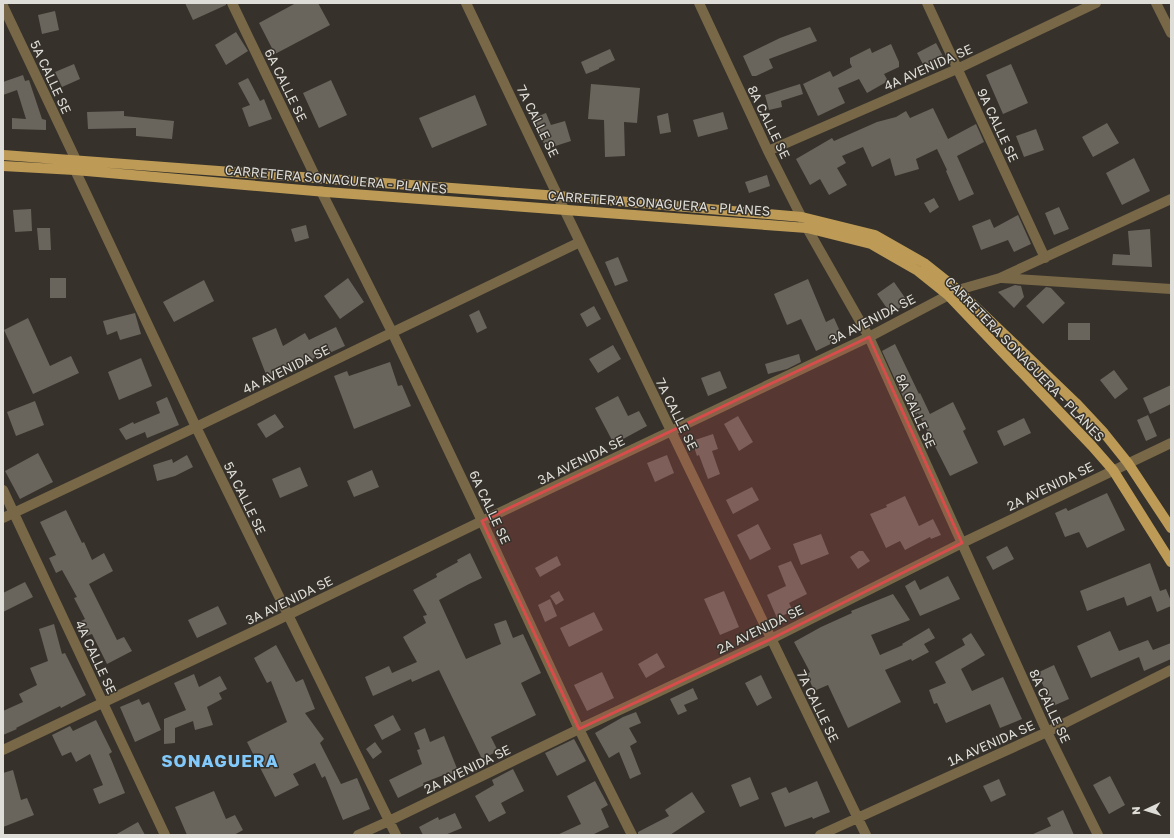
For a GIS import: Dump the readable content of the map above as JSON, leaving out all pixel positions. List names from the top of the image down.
{
  "streets": {
    "main road": ["CARRETERA SONAGUERA - PLANES"],
    "street": [
      "4A AVENIDA SE",
      "5A CALLE SE",
      "6A CALLE SE",
      "7A CALLE SE",
      "8A CALLE SE",
      "9A CALLE SE",
      "3A AVENIDA SE",
      "2A AVENIDA SE",
      "4A CALLE SE",
      "1A AVENIDA SE"
    ]
  },
  "crossings": [
    ["4A AVENIDA SE", "5A CALLE SE"],
    ["4A AVENIDA SE", "6A CALLE SE"],
    ["4A AVENIDA SE", "7A CALLE SE"],
    ["4A AVENIDA SE", "8A CALLE SE"],
    ["4A AVENIDA SE", "9A CALLE SE"],
    ["4A AVENIDA SE", "4A CALLE SE"],
    ["5A CALLE SE", "CARRETERA SONAGUERA - PLANES"],
    ["5A CALLE SE", "3A AVENIDA SE"],
    ["5A CALLE SE", "2A AVENIDA SE"],
    ["6A CALLE SE", "CARRETERA SONAGUERA - PLANES"],
    ["6A CALLE SE", "3A AVENIDA SE"],
    ["6A CALLE SE", "2A AVENIDA SE"],
    ["7A CALLE SE", "CARRETERA SONAGUERA - PLANES"],
    ["7A CALLE SE", "3A AVENIDA SE"],
    ["7A CALLE SE", "2A AVENIDA SE"],
    ["7A CALLE SE", "1A AVENIDA SE"],
    ["8A CALLE SE", "CARRETERA SONAGUERA - PLANES"],
    ["8A CALLE SE", "3A AVENIDA SE"],
    ["8A CALLE SE", "2A AVENIDA SE"],
    ["8A CALLE SE", "1A AVENIDA SE"],
    ["9A CALLE SE", "3A AVENIDA SE"],
    ["CARRETERA SONAGUERA - PLANES", "3A AVENIDA SE"],
    ["CARRETERA SONAGUERA - PLANES", "2A AVENIDA SE"],
    ["3A AVENIDA SE", "4A CALLE SE"]
  ],
  "districts": ["SONAGUERA"],
  "north": "left"
}
